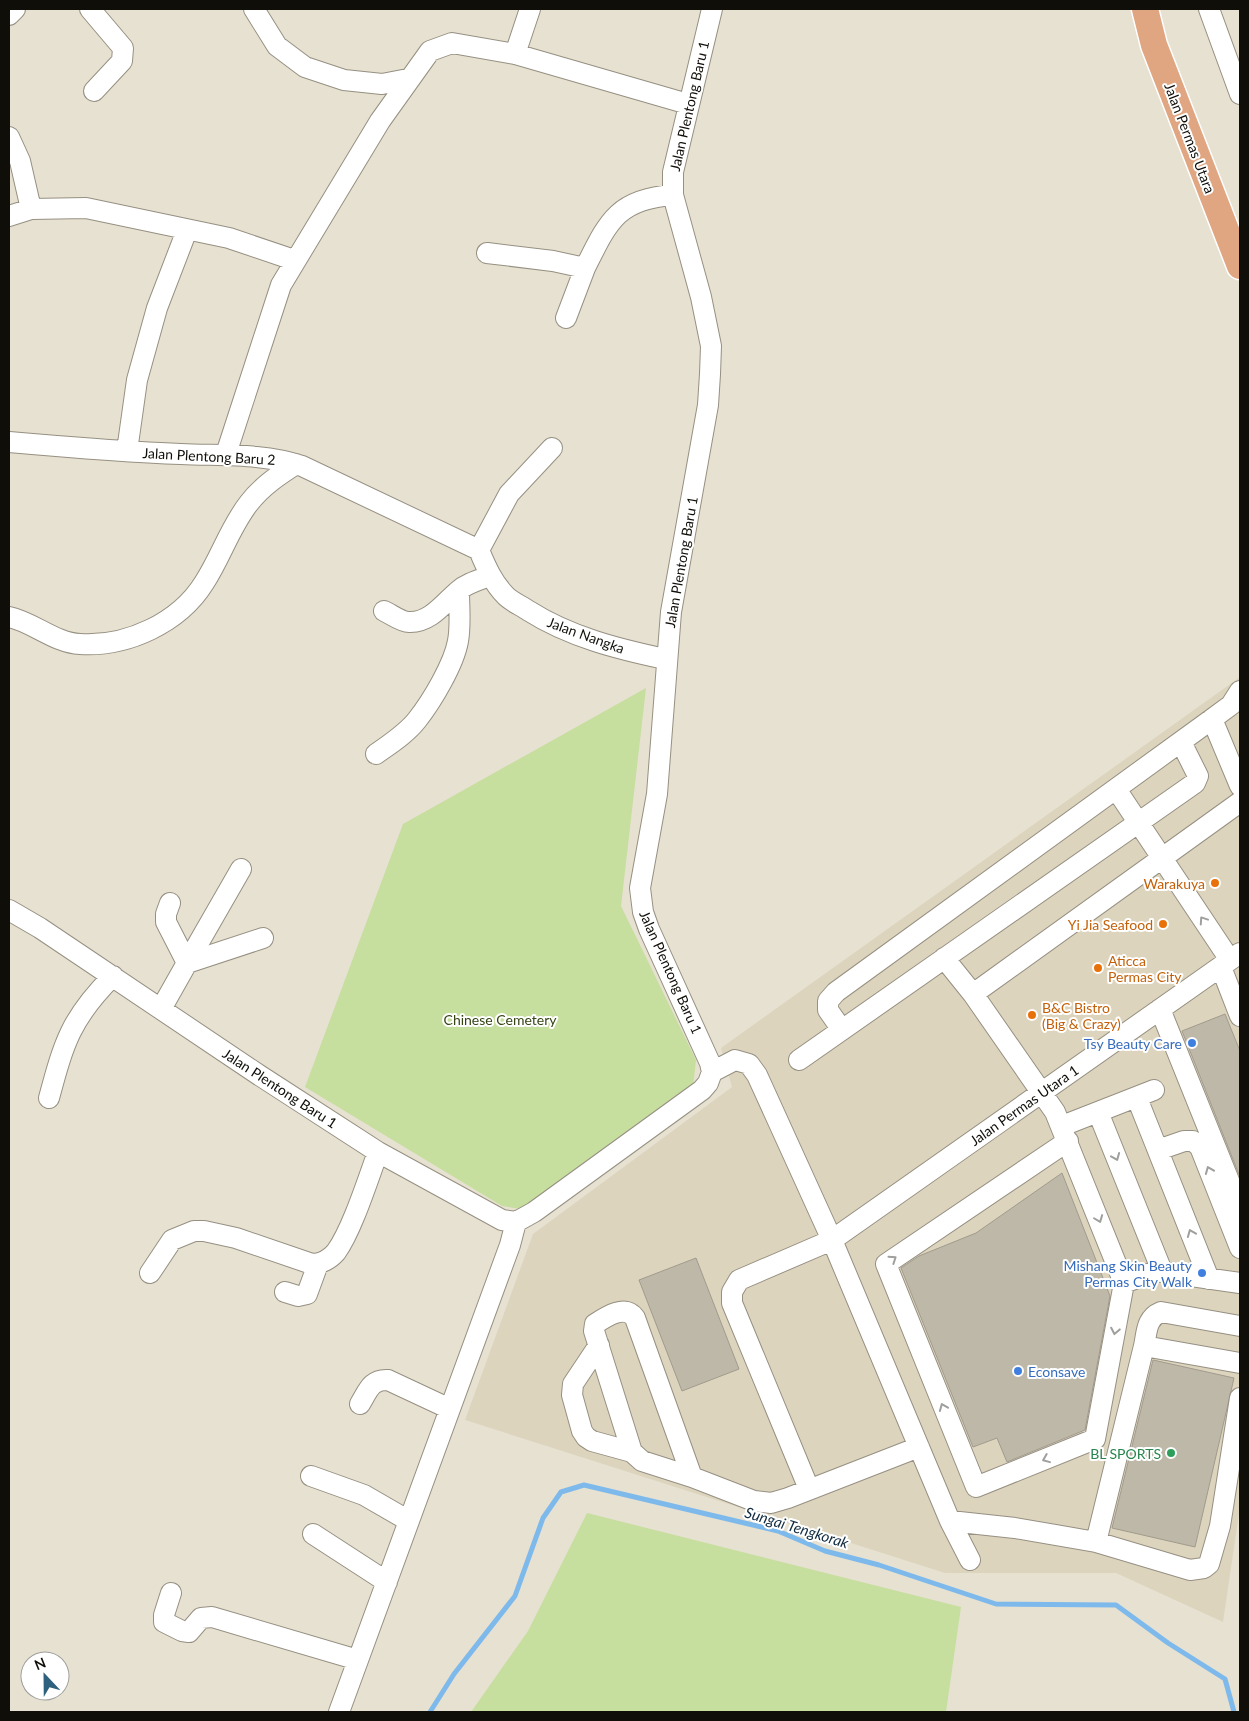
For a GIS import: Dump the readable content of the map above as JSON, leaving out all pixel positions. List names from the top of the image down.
{
  "streets": {
    "main road": ["Jalan Permas Utara"],
    "street": [
      "Jalan Plentong Baru 1",
      "Jalan Plentong Baru 2",
      "Jalan Nangka",
      "Jalan Permas Utara 1"
    ]
  },
  "crossings": [
    ["Jalan Plentong Baru 1", "Jalan Nangka"],
    ["Jalan Plentong Baru 2", "Jalan Nangka"]
  ],
  "water": ["Sungai Tengkorak"],
  "parks": ["Chinese Cemetery"],
  "places": [
    "Warakuya",
    "Yi Jia Seafood",
    "Aticca Permas City",
    "B&C Bistro (Big & Crazy)",
    "Tsy Beauty Care",
    "Mishang Skin Beauty Permas City Walk",
    "Econsave",
    "BL SPORTS"
  ],
  "north": "top"
}
